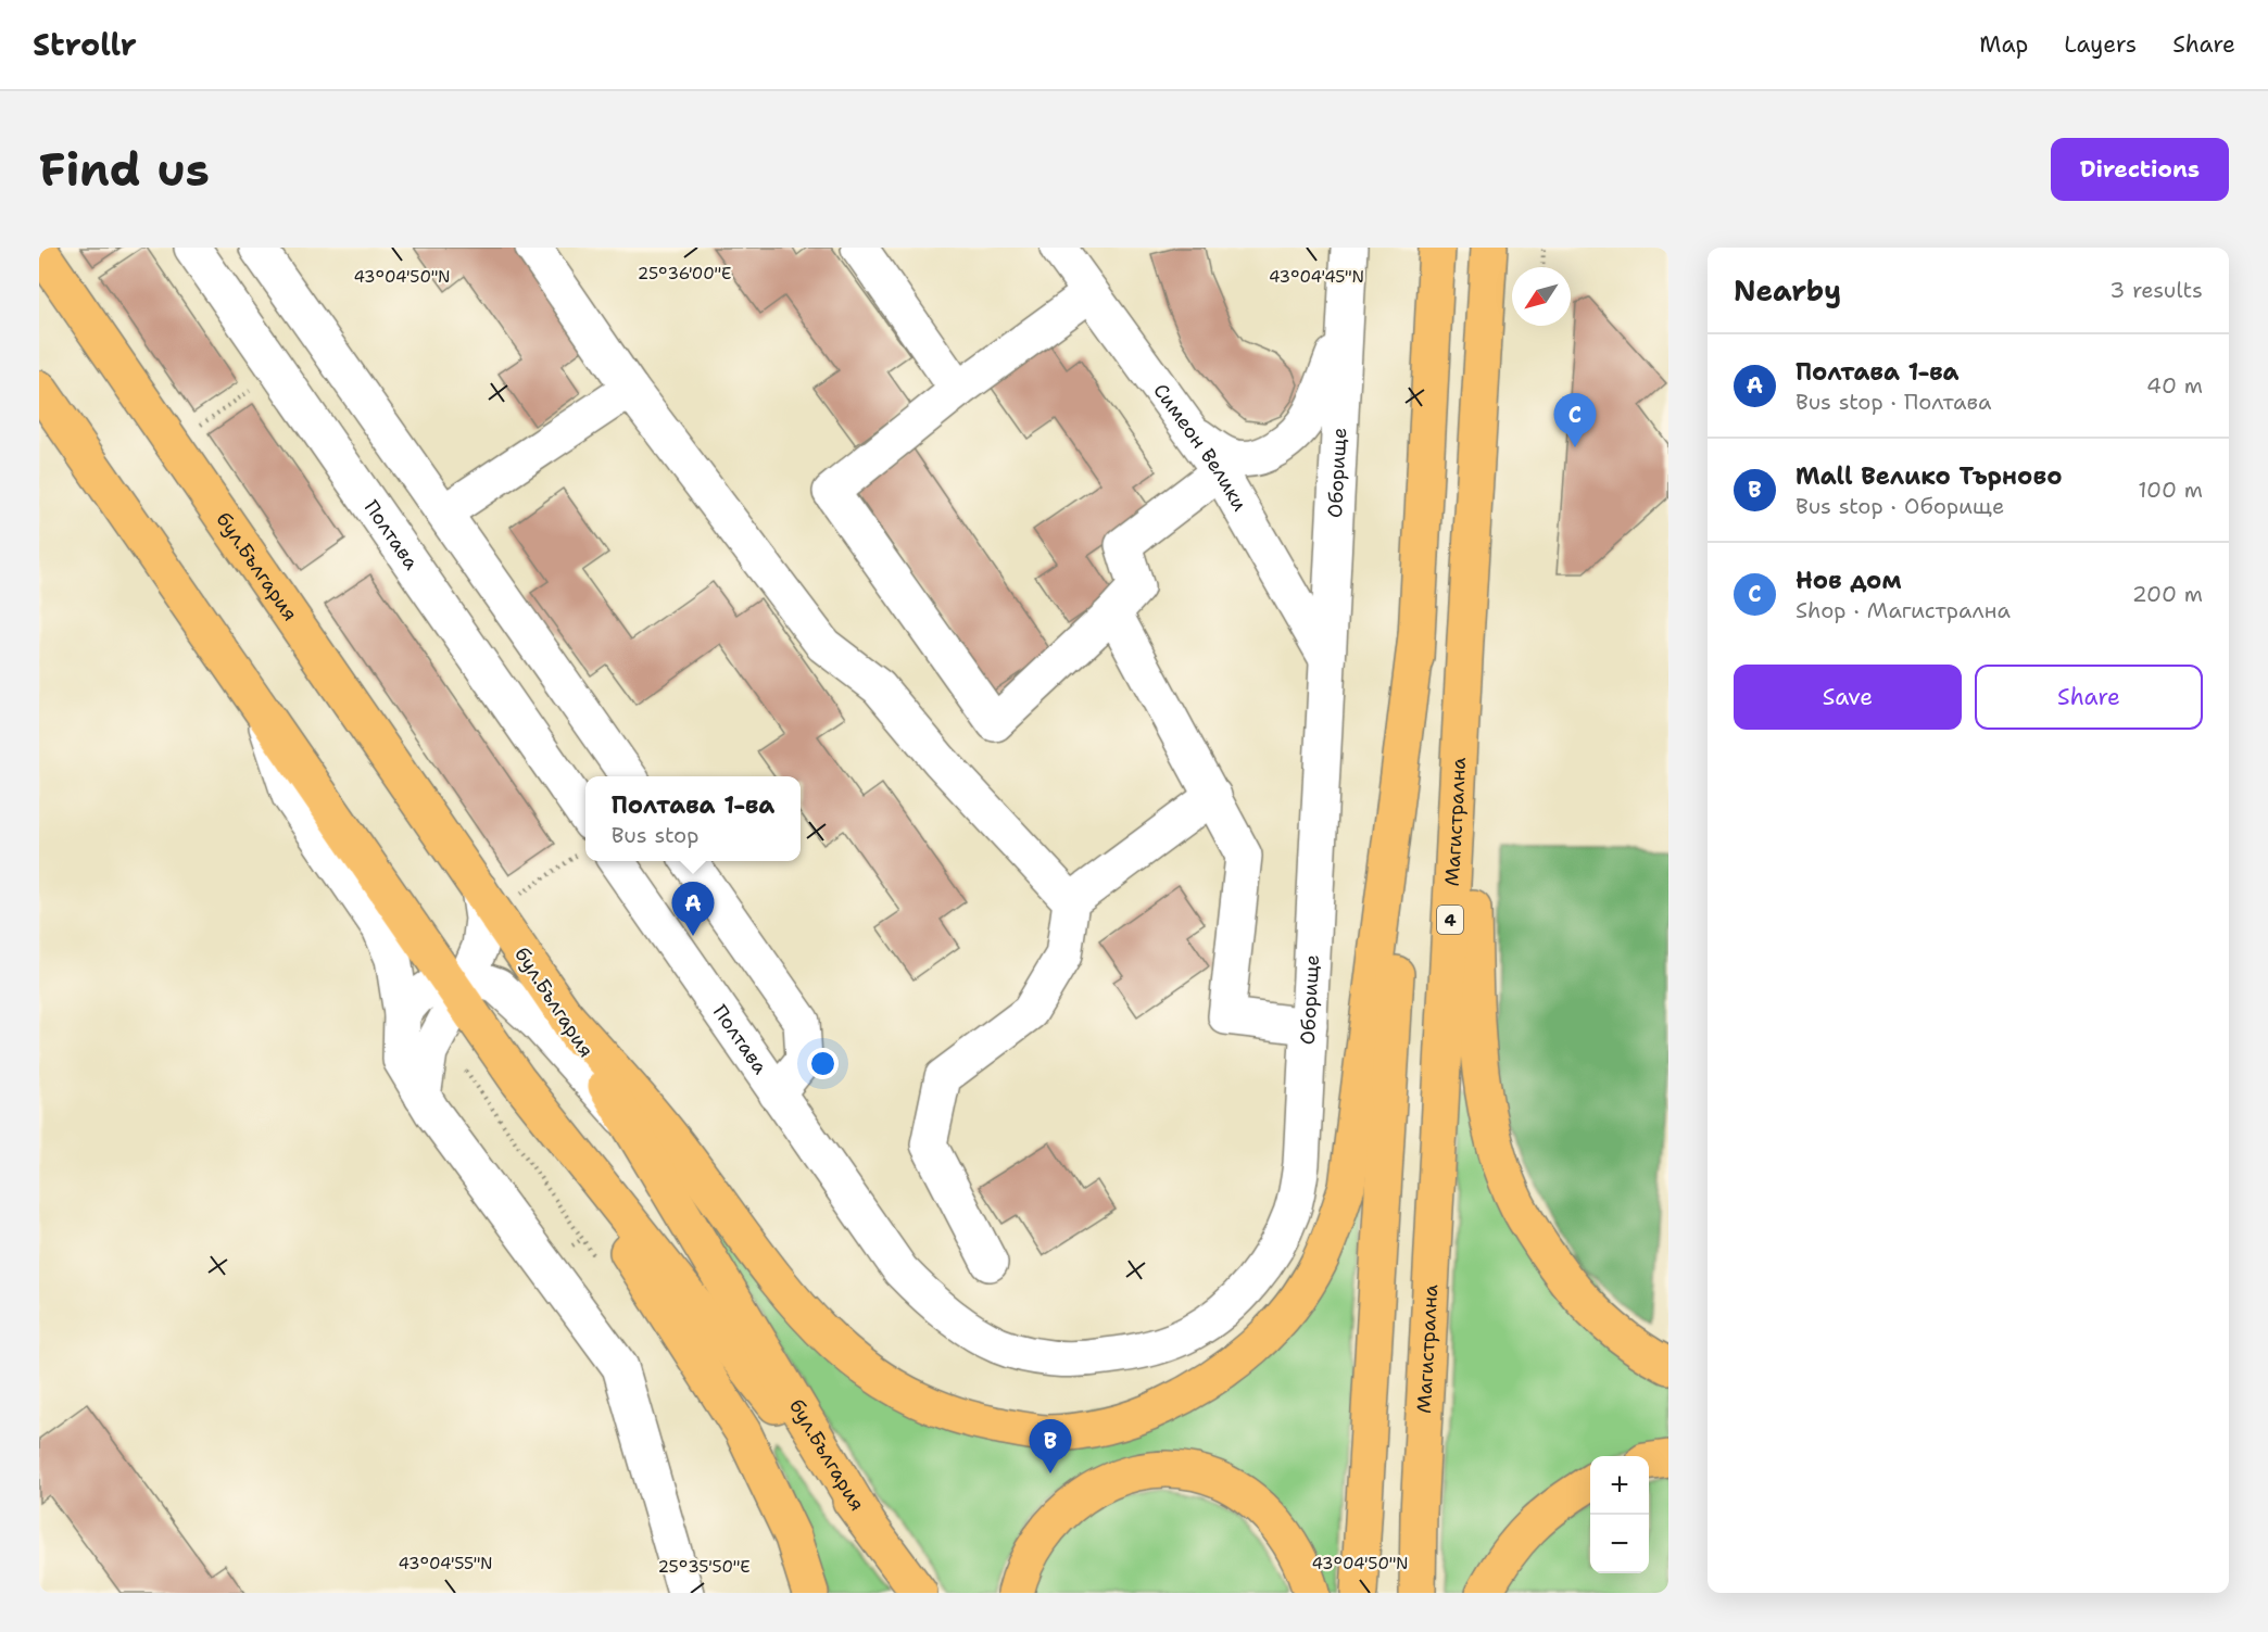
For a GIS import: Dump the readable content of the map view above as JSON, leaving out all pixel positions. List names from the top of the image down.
{
  "streets": {
    "main road": ["бул.България", "Магистрална", "4"],
    "street": ["Симеон Велики", "Оборище", "Полтава"]
  },
  "crossings": [
    ["Симеон Велики", "Оборище"],
    ["Оборище", "Полтава"]
  ],
  "north": "bottom left",
  "page": {
    "header": "Strollr",
    "nav": ["Map", "Layers", "Share"],
    "buttons": [
      "Directions",
      ["Save", "Share"]
    ],
    "title": "Find us",
    "heading": ["Nearby", "3 results"],
    "list": [
      {
        "mark": "A",
        "name": "Полтава 1-ва",
        "note": "Bus stop · Полтава",
        "value": "40 m"
      },
      {
        "mark": "B",
        "name": "Mall Велико Търново",
        "note": "Bus stop · Оборище",
        "value": "100 m"
      },
      {
        "mark": "C",
        "name": "Нов дом",
        "note": "Shop · Магистрална",
        "value": "200 m"
      }
    ],
    "pins": ["C", "A", "B"],
    "popup": ["Полтава 1-ва", "Bus stop"],
    "map_buttons": ["+", "−"]
  },
  "coordinates": [
    "25°36'00\"E",
    "43°04'50\"N",
    "43°04'45\"N",
    "43°04'55\"N",
    "25°35'50\"E"
  ]
}
